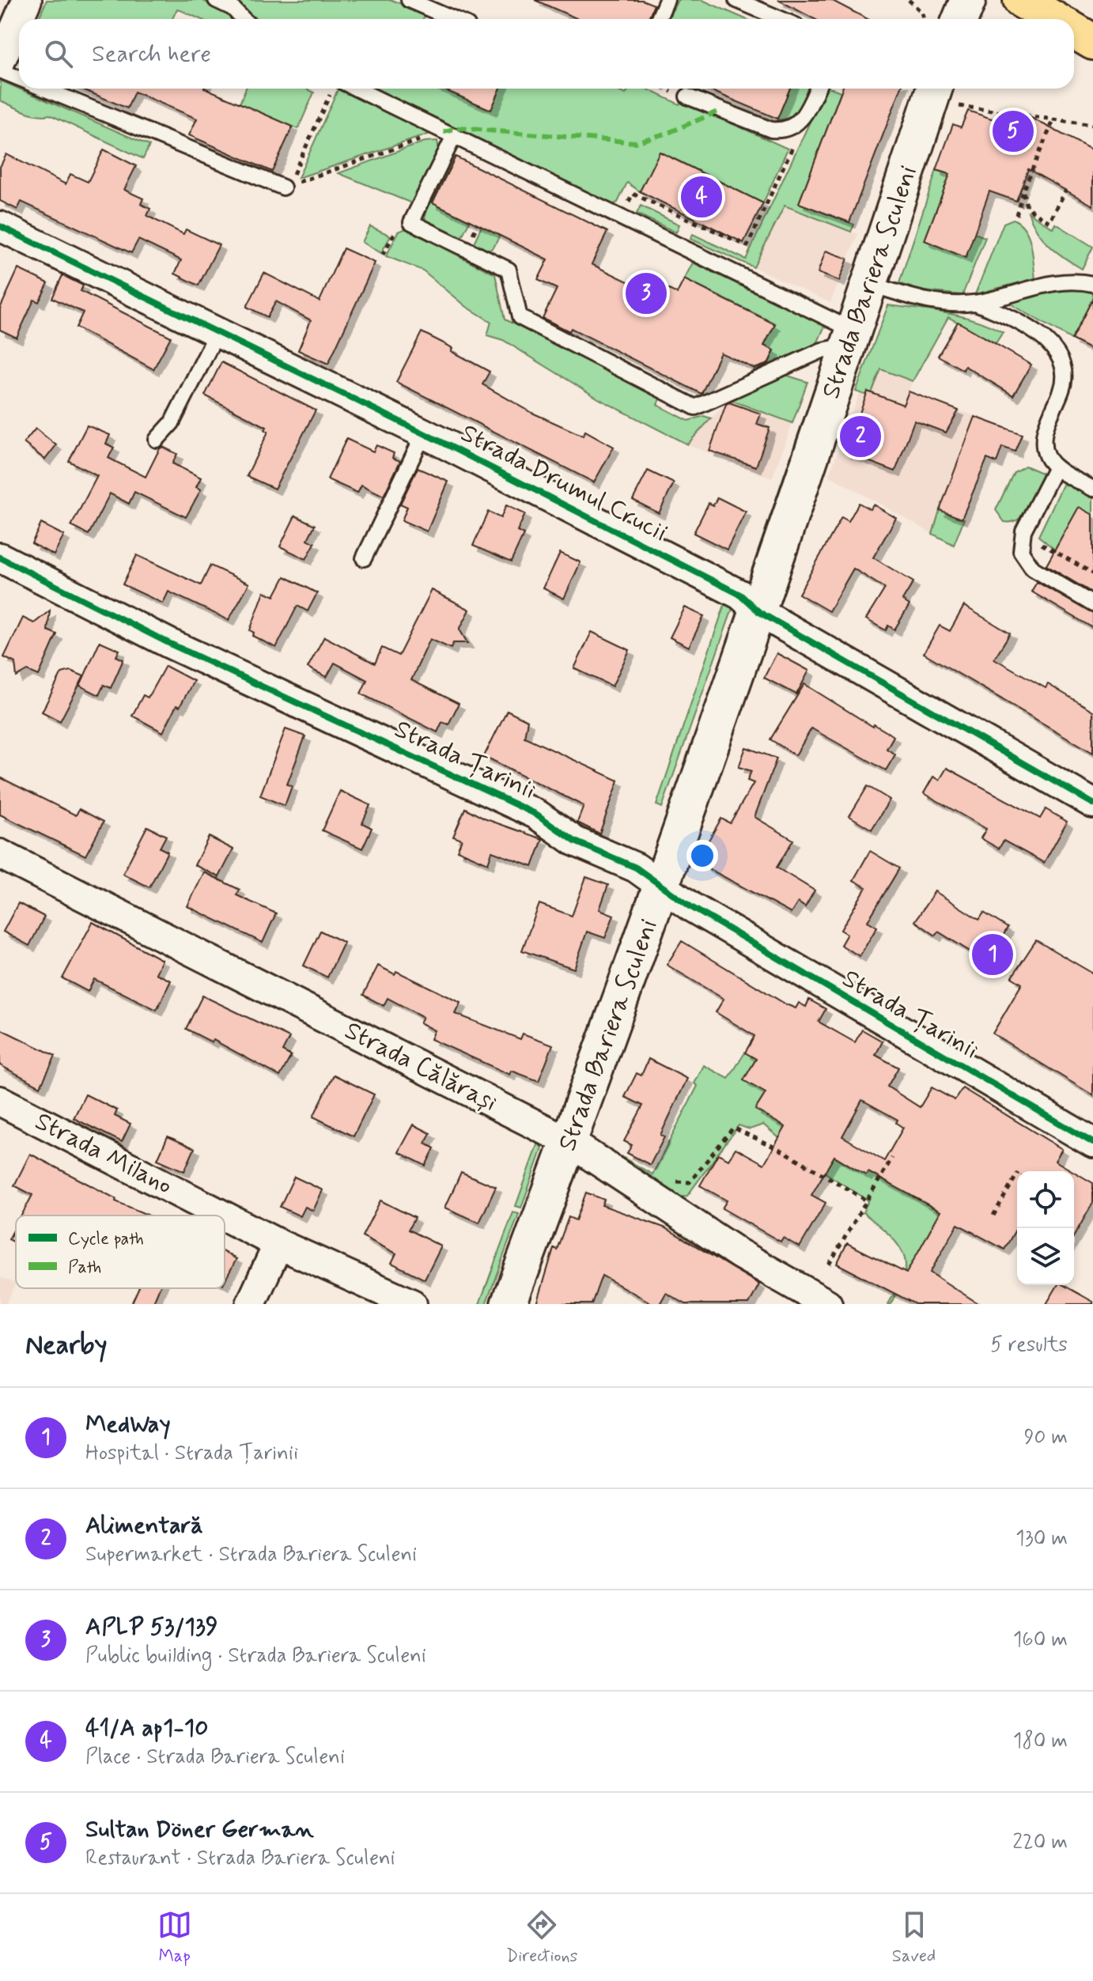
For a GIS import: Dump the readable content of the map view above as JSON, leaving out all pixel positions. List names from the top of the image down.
{
  "streets": {
    "main road": ["Strada Bariera Sculeni"],
    "street": [
      "Strada Drumul Crucii",
      "Strada Țarinii",
      "Strada Călărași",
      "Strada Milano"
    ]
  },
  "crossings": [
    ["Strada Bariera Sculeni", "Strada Drumul Crucii"],
    ["Strada Bariera Sculeni", "Strada Țarinii"],
    ["Strada Bariera Sculeni", "Strada Călărași"]
  ],
  "legend": ["Cycle path", "Path"],
  "page": {
    "search": "Search here",
    "pins": [
      "5",
      "4",
      "3",
      "2",
      "1"
    ],
    "heading": ["Nearby", "5 results"],
    "list": [
      {
        "mark": "1",
        "name": "MedWay",
        "note": "Hospital · Strada Țarinii",
        "value": "90 m"
      },
      {
        "mark": "2",
        "name": "Alimentară",
        "note": "Supermarket · Strada Bariera Sculeni",
        "value": "130 m"
      },
      {
        "mark": "3",
        "name": "APLP 53/139",
        "note": "Public building · Strada Bariera Sculeni",
        "value": "160 m"
      },
      {
        "mark": "4",
        "name": "41/A ap1-10",
        "note": "Place · Strada Bariera Sculeni",
        "value": "180 m"
      },
      {
        "mark": "5",
        "name": "Sultan Döner German",
        "note": "Restaurant · Strada Bariera Sculeni",
        "value": "220 m"
      }
    ],
    "nav": ["Map", "Directions", "Saved"]
  }
}
